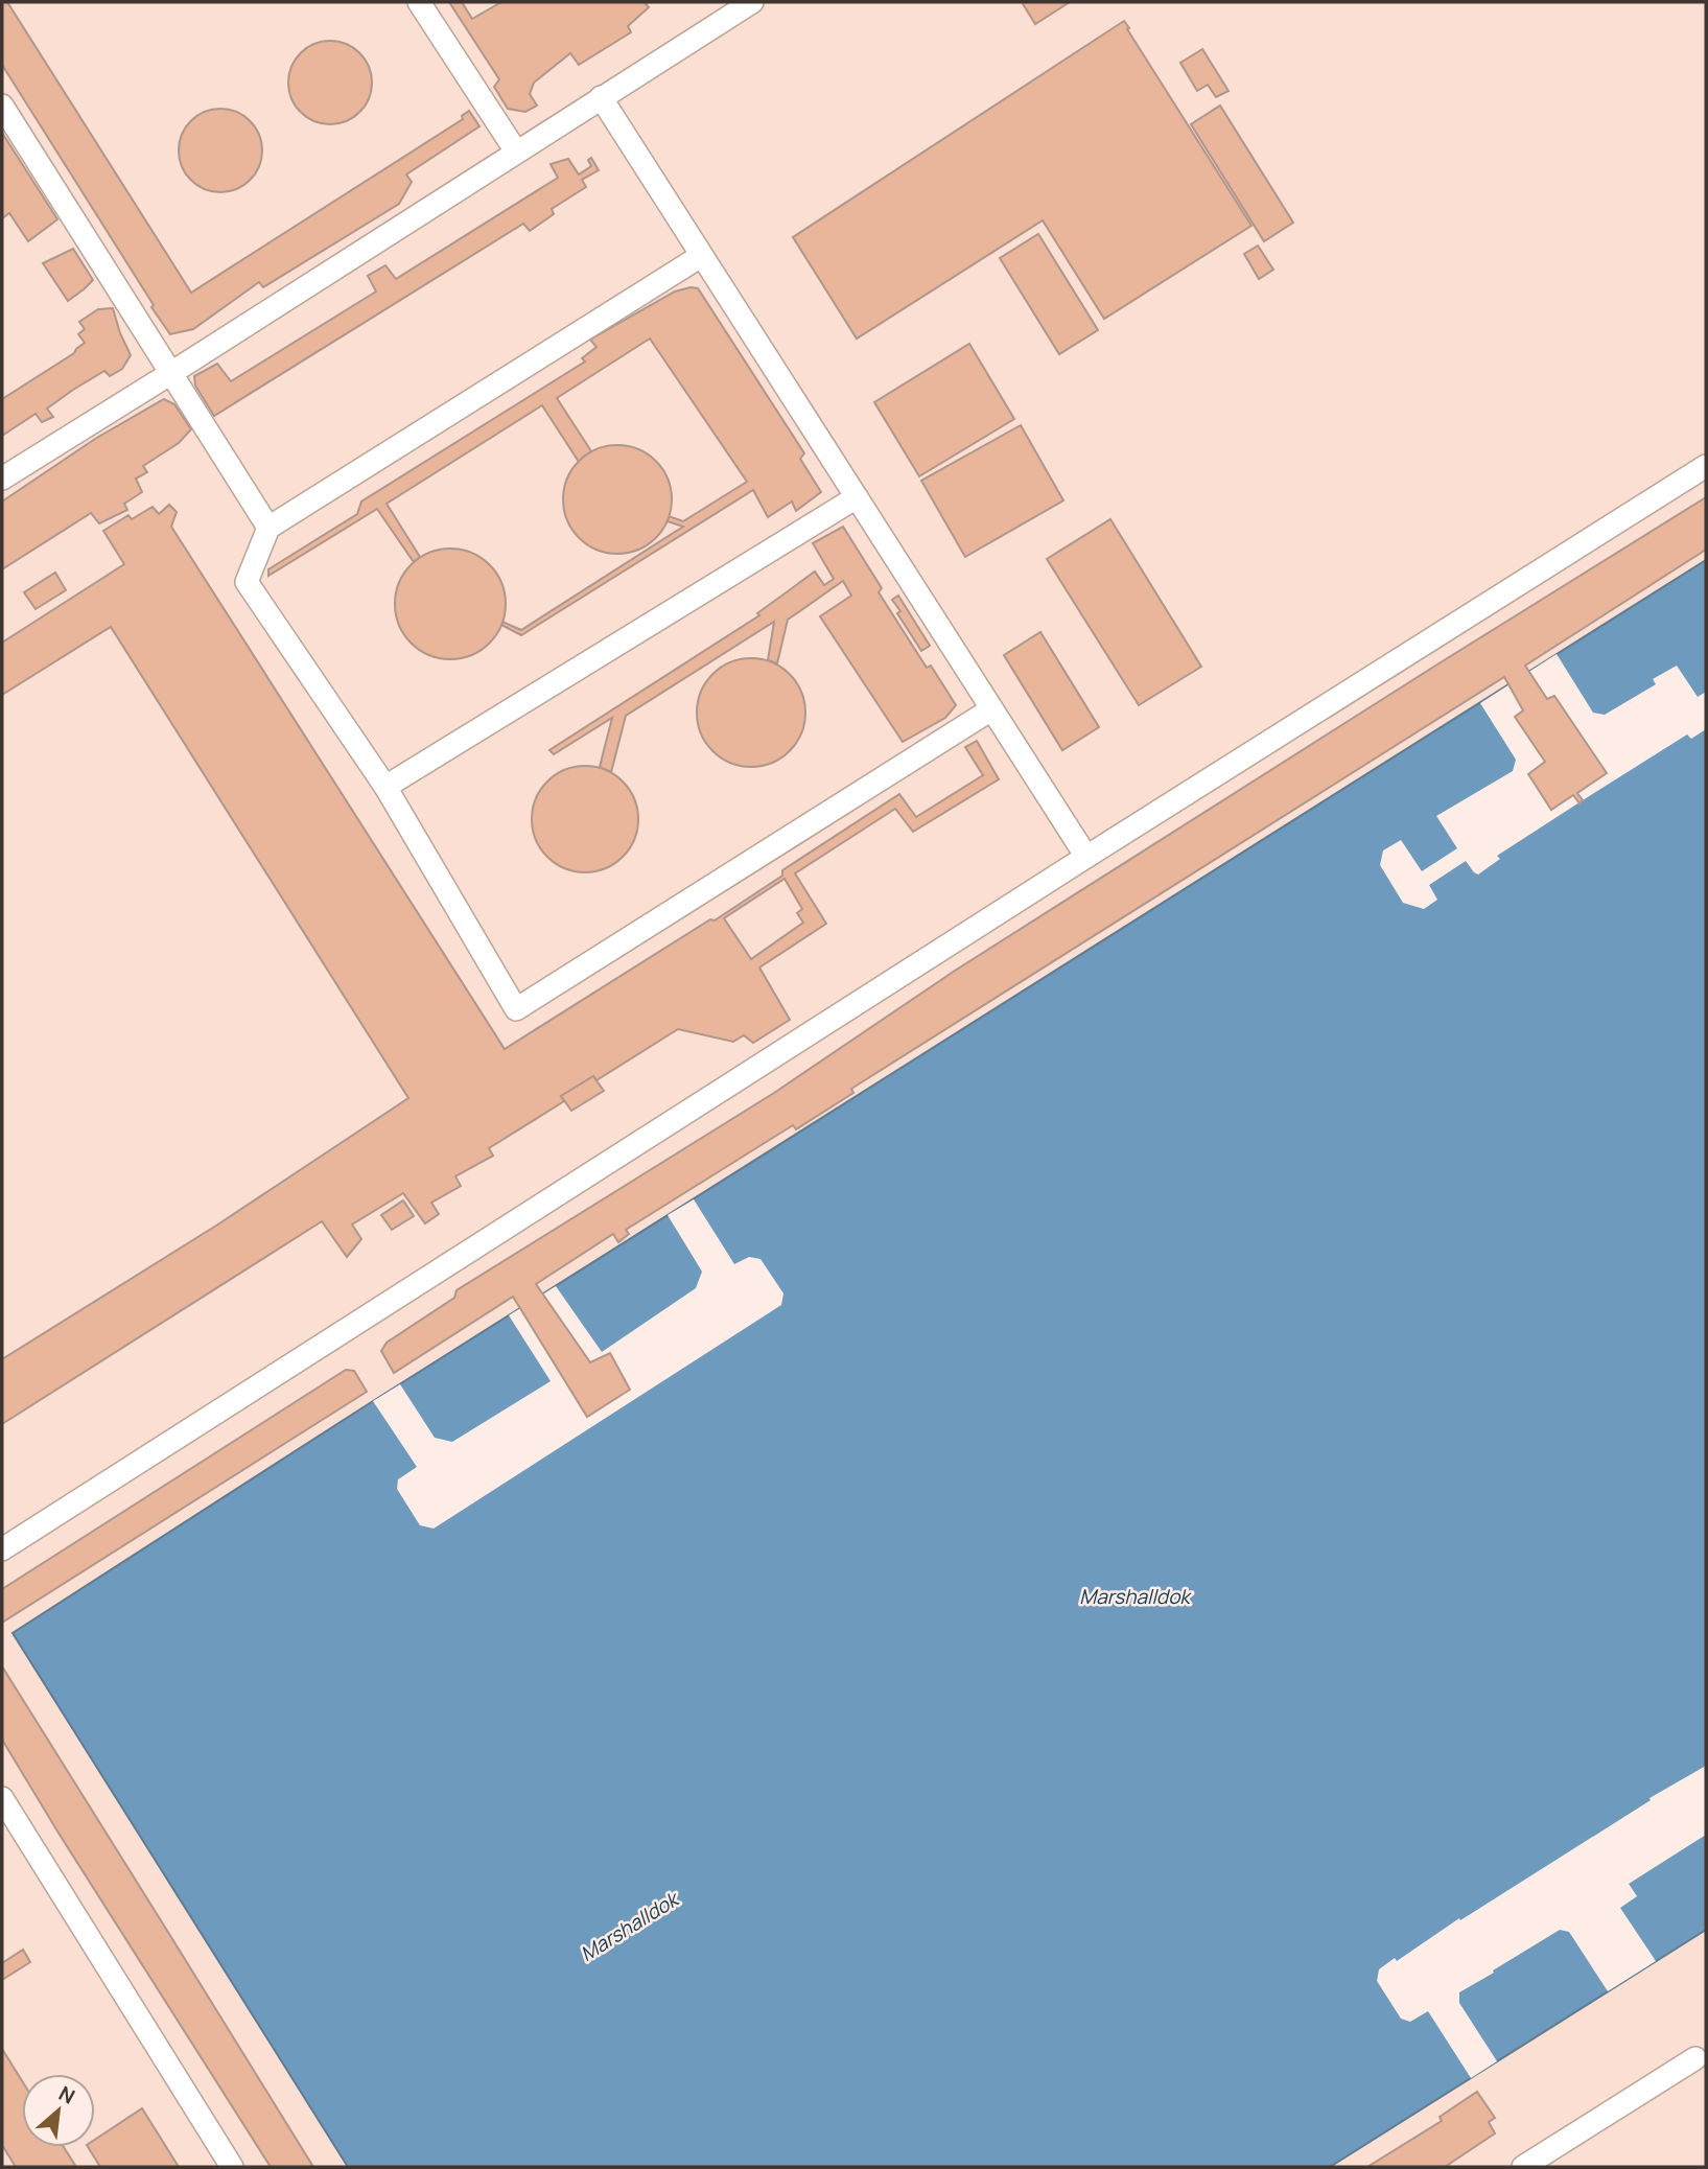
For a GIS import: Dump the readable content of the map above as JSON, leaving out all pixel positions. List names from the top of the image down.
{
  "water": ["Marshalldok"],
  "north": "top right"
}
